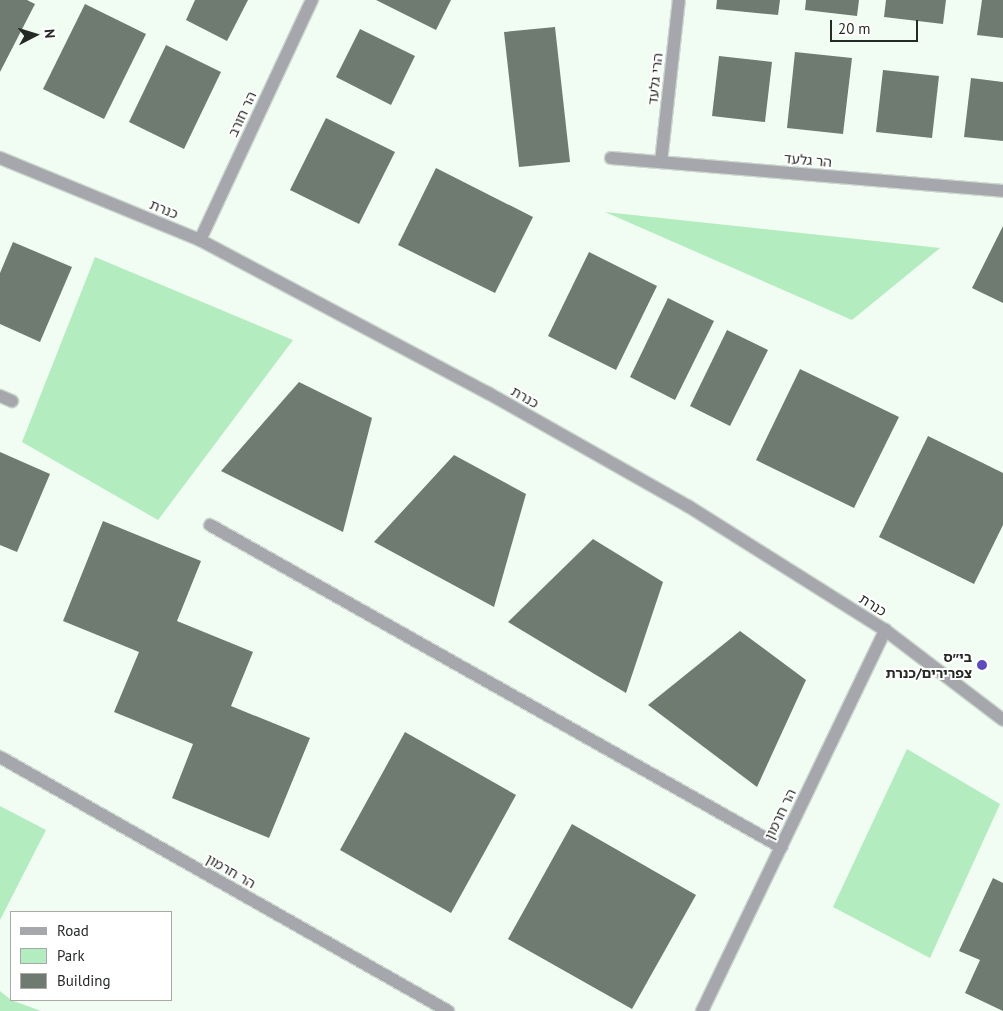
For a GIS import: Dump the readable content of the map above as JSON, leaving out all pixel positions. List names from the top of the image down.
{
  "streets": {
    "street": [
      "הרי גלעד",
      "הר חורב",
      "הר גלעד",
      "כנרת",
      "הר חרמון"
    ]
  },
  "crossings": [
    ["הרי גלעד", "הר גלעד"],
    ["הר חורב", "כנרת"],
    ["כנרת", "הר חרמון"]
  ],
  "places": ["בי״ס צפרירים/כנרת"],
  "legend": ["Road", "Park", "Building"],
  "scale_bar": "20 m",
  "north": "right"
}
